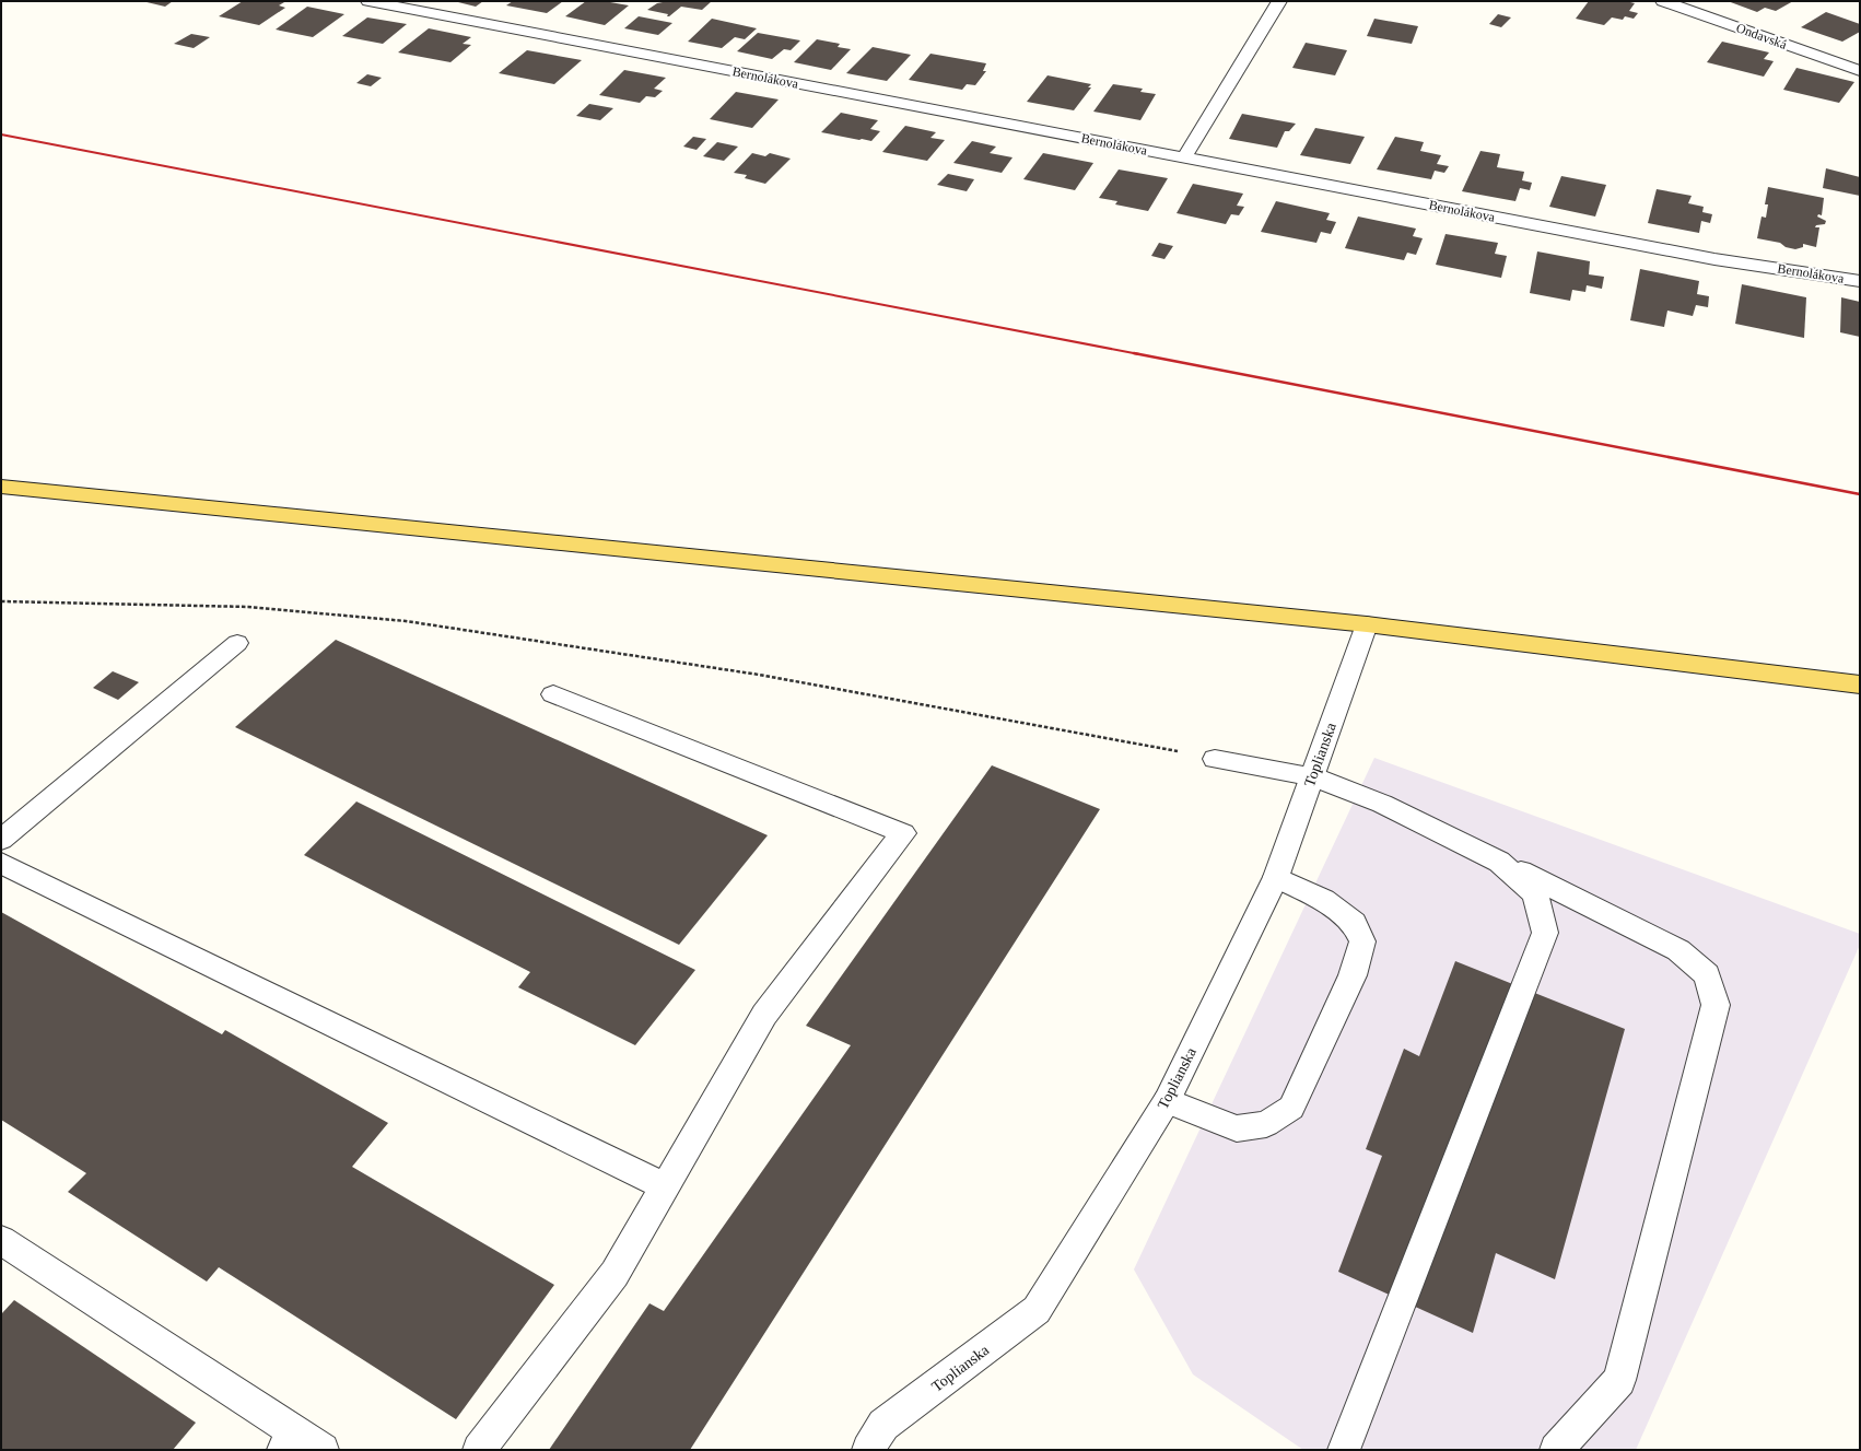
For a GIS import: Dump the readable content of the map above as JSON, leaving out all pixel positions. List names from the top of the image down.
{
  "streets": {
    "street": ["Ondavská", "Bernolákova", "Toplianska"]
  }
}
